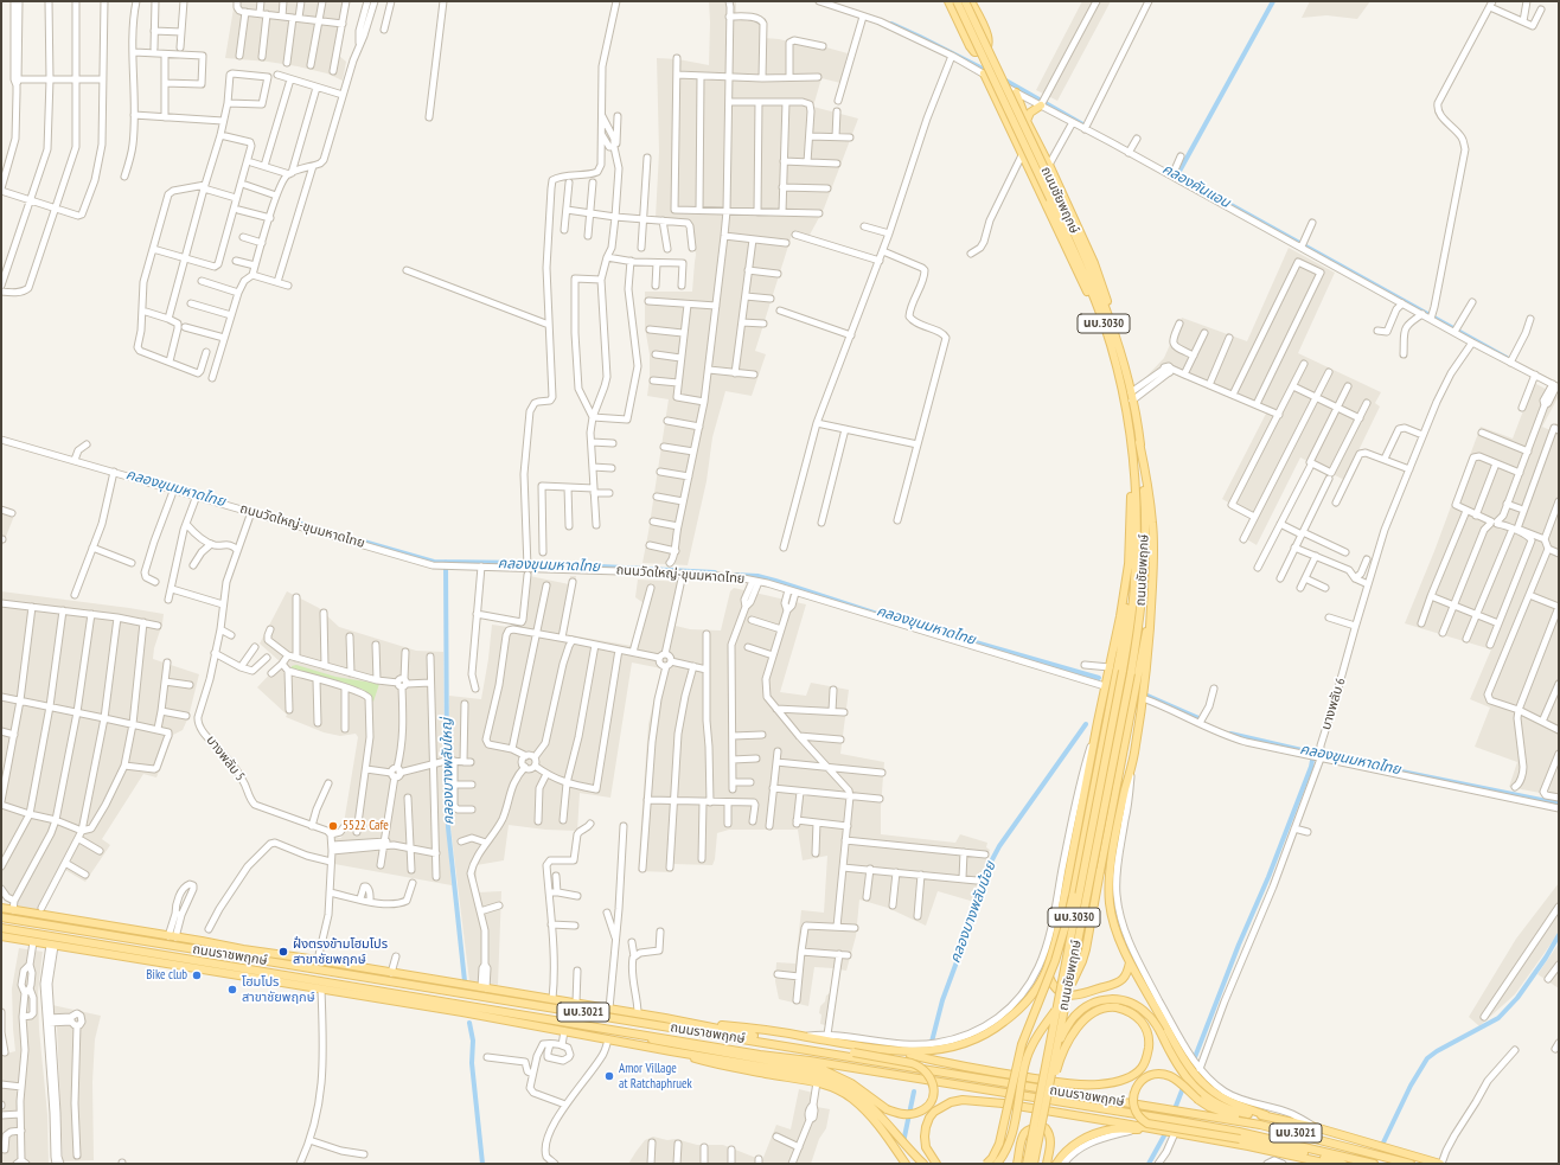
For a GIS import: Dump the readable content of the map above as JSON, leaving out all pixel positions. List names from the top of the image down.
{
  "streets": {
    "main road": [
      "ถนนชัยพฤกษ์",
      "นบ.3030",
      "ถนนราชพฤกษ์",
      "นบ.3021"
    ],
    "street": ["ถนนวัดใหญ่-ขุนมหาดไทย", "บางพลับ 6", "บางพลับ 5"]
  },
  "crossings": [
    ["ถนนวัดใหญ่-ขุนมหาดไทย", "บางพลับ 5"]
  ],
  "water": [
    "คลองคันแอน",
    "คลองขุนมหาดไทย",
    "คลองบางพลับใหญ่",
    "คลองบางพลับน้อย"
  ],
  "places": [
    "5522 Cafe",
    "ฝั่งตรงข้ามโฮมโปร สาขาชัยพฤกษ์",
    "Bike club",
    "โฮมโปร สาขาชัยพฤกษ์",
    "Amor Village at Ratchaphruek"
  ]
}
